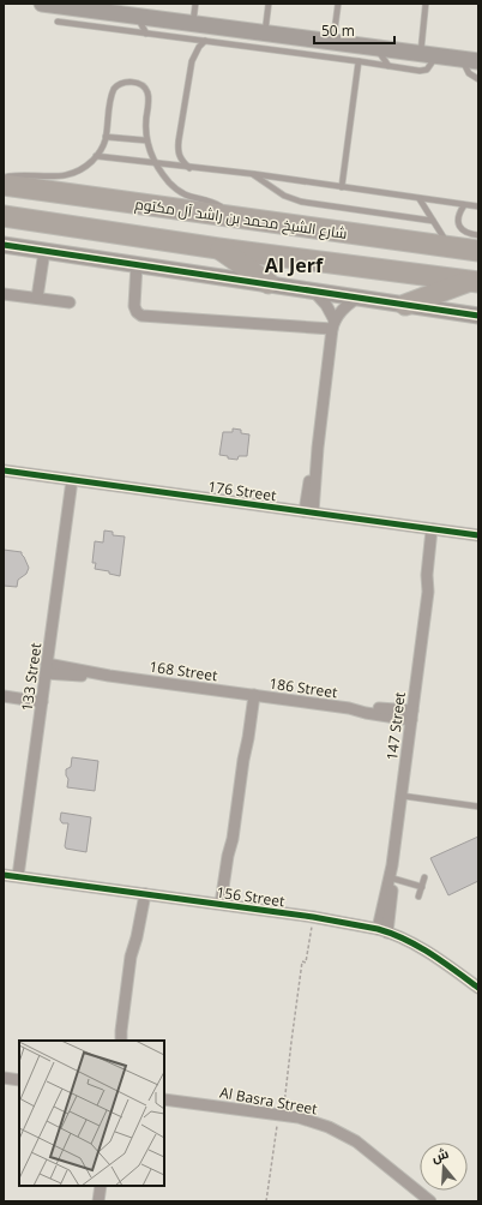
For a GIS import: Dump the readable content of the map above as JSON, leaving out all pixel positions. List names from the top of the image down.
{
  "streets": {
    "highway": ["شارع الشيخ محمد بن راشد آل مكتوم"],
    "street": [
      "176 Street",
      "168 Street",
      "133 Street",
      "186 Street",
      "147 Street",
      "156 Street",
      "Al Basra Street"
    ]
  },
  "crossings": [
    ["176 Street", "133 Street"],
    ["176 Street", "147 Street"],
    ["168 Street", "133 Street"],
    ["168 Street", "186 Street"],
    ["133 Street", "156 Street"],
    ["186 Street", "147 Street"],
    ["147 Street", "156 Street"]
  ],
  "districts": ["Al Jerf"],
  "scale_bar": "50 m",
  "north": "top"
}
